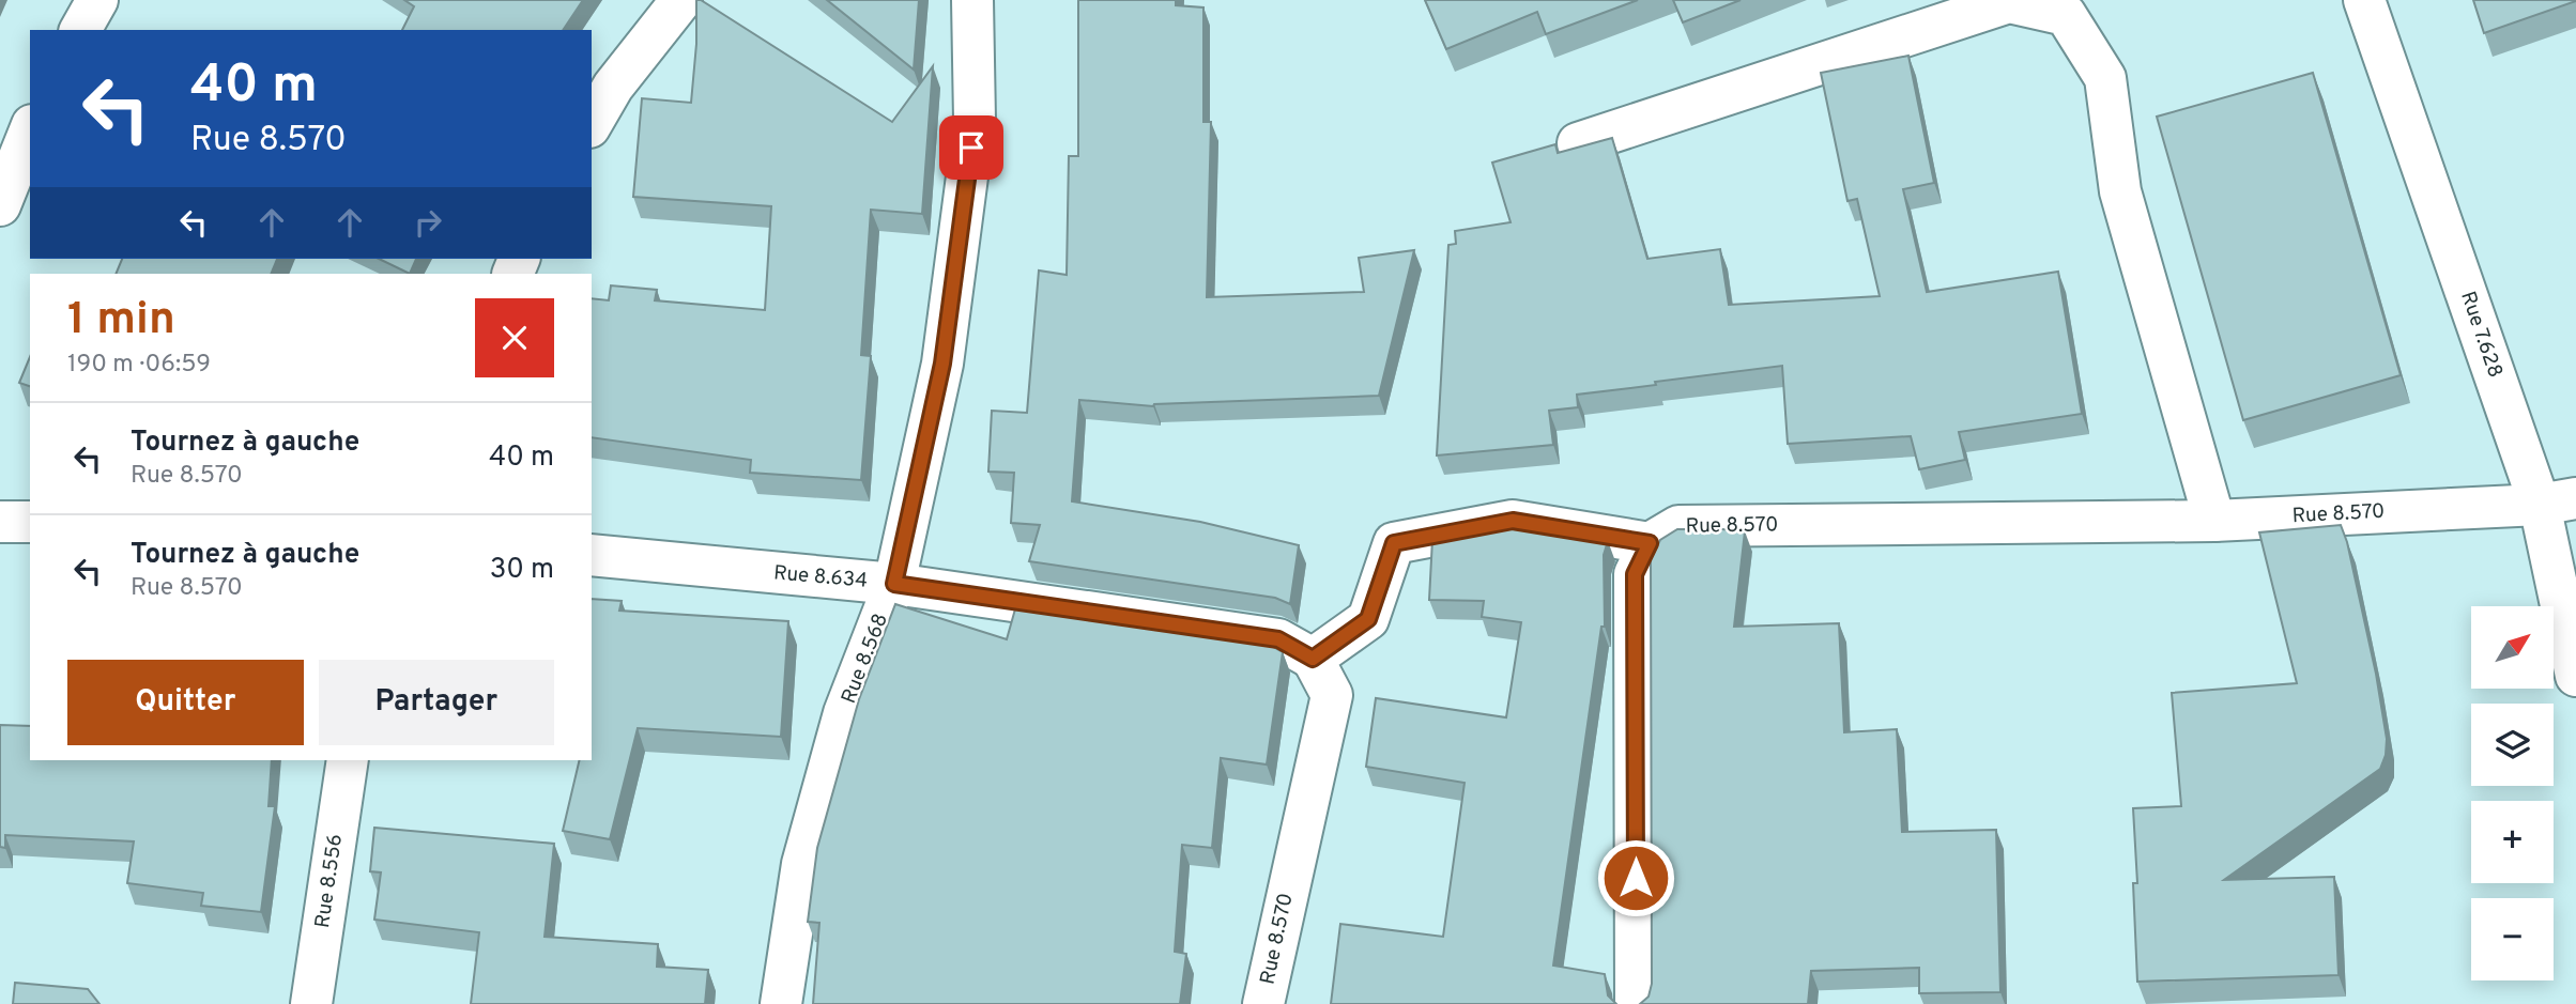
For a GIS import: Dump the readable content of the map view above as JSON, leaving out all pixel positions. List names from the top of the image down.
{
  "streets": {
    "street": [
      "Rue 7.628",
      "Rue 8.570",
      "Rue 8.634",
      "Rue 8.568",
      "Rue 8.556"
    ]
  },
  "crossings": [
    ["Rue 7.628", "Rue 8.570"],
    ["Rue 8.570", "Rue 8.634"],
    ["Rue 8.634", "Rue 8.568"]
  ],
  "north": "top right",
  "page": {
    "turn": ["40 m", "Rue 8.570"],
    "heading": ["1 min", "190 m · 06:59"],
    "list": [
      {
        "name": "Tournez à gauche",
        "note": "Rue 8.570",
        "value": "40 m"
      },
      {
        "name": "Tournez à gauche",
        "note": "Rue 8.570",
        "value": "30 m"
      }
    ],
    "map_buttons": ["+", "−"],
    "buttons": ["Quitter", "Partager"]
  }
}
